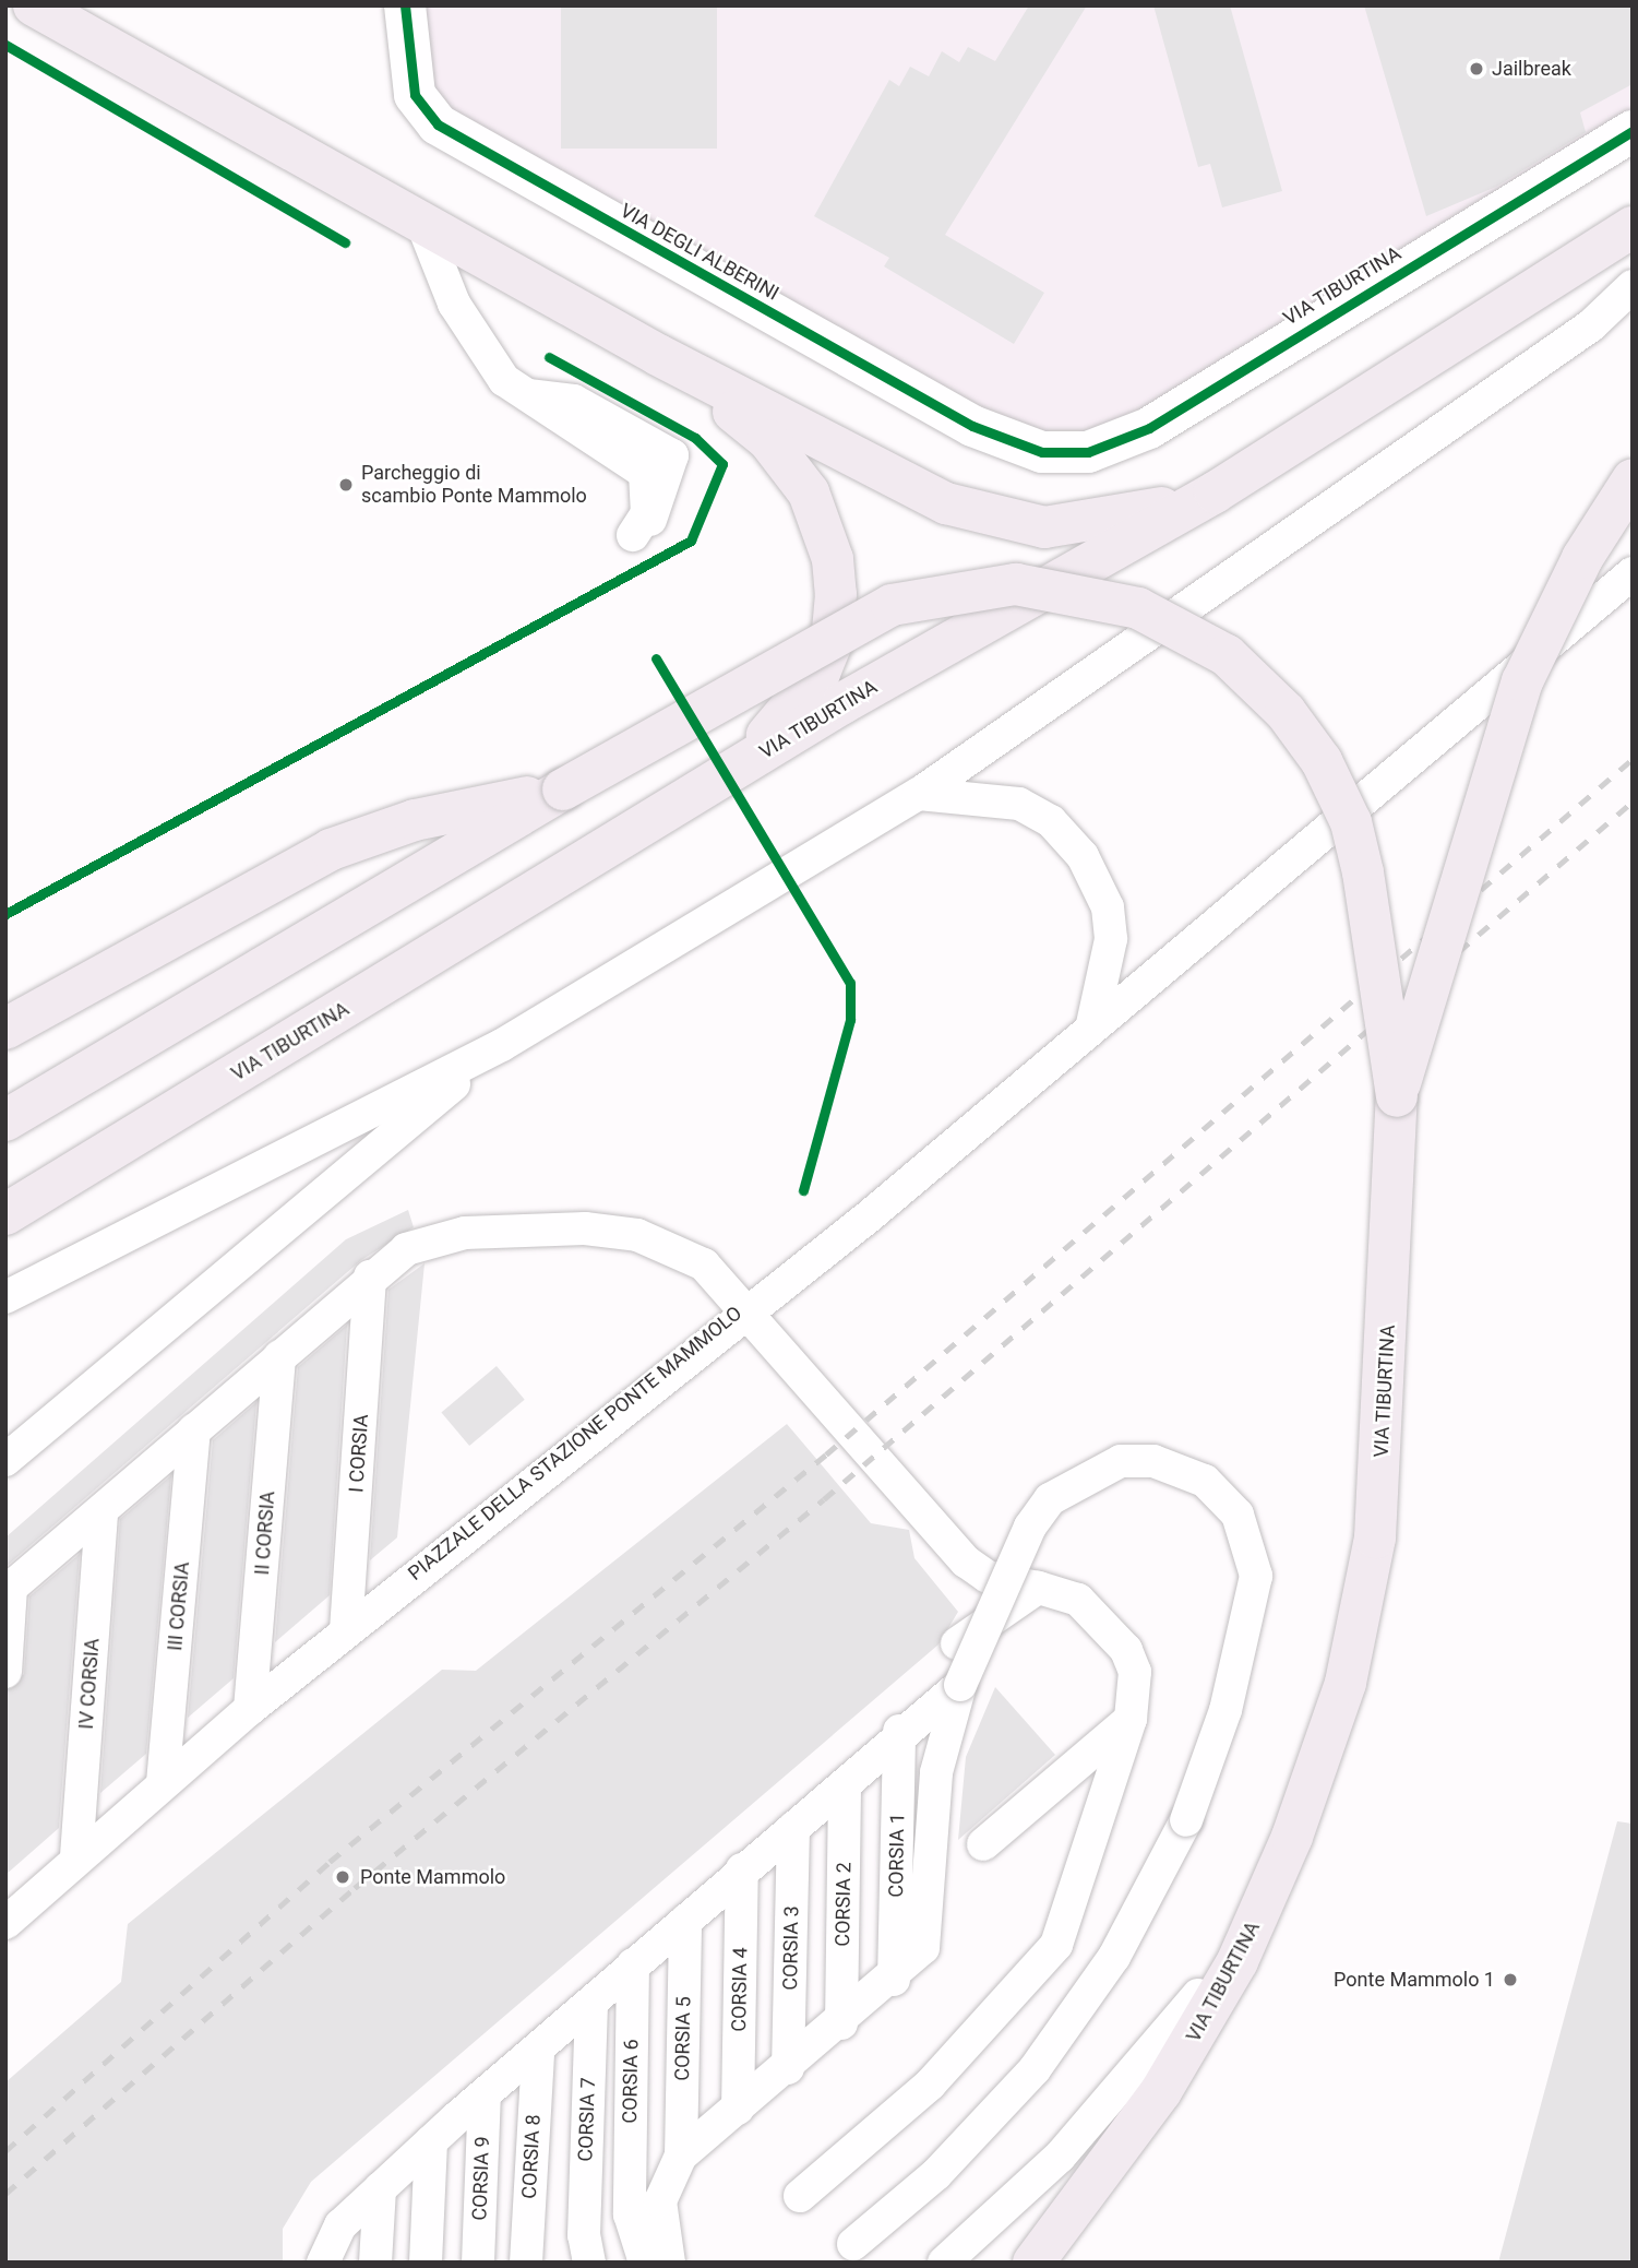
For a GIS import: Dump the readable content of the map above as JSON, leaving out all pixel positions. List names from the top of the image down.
{
  "streets": {
    "main road": ["VIA TIBURTINA"],
    "street": ["VIA DEGLI ALBERINI"],
    "lane": [
      "PIAZZALE DELLA STAZIONE PONTE MAMMOLO",
      "I CORSIA",
      "II CORSIA",
      "III CORSIA",
      "IV CORSIA",
      "CORSIA 1",
      "CORSIA 2",
      "CORSIA 3",
      "CORSIA 4",
      "CORSIA 5",
      "CORSIA 6",
      "CORSIA 7",
      "CORSIA 8",
      "CORSIA 9"
    ]
  },
  "crossings": [
    ["VIA DEGLI ALBERINI", "VIA TIBURTINA"],
    ["PIAZZALE DELLA STAZIONE PONTE MAMMOLO", "I CORSIA"],
    ["PIAZZALE DELLA STAZIONE PONTE MAMMOLO", "II CORSIA"],
    ["PIAZZALE DELLA STAZIONE PONTE MAMMOLO", "III CORSIA"],
    ["PIAZZALE DELLA STAZIONE PONTE MAMMOLO", "IV CORSIA"]
  ],
  "places": [
    "Jailbreak",
    "Parcheggio di scambio Ponte Mammolo",
    "Ponte Mammolo",
    "Ponte Mammolo 1"
  ]
}
